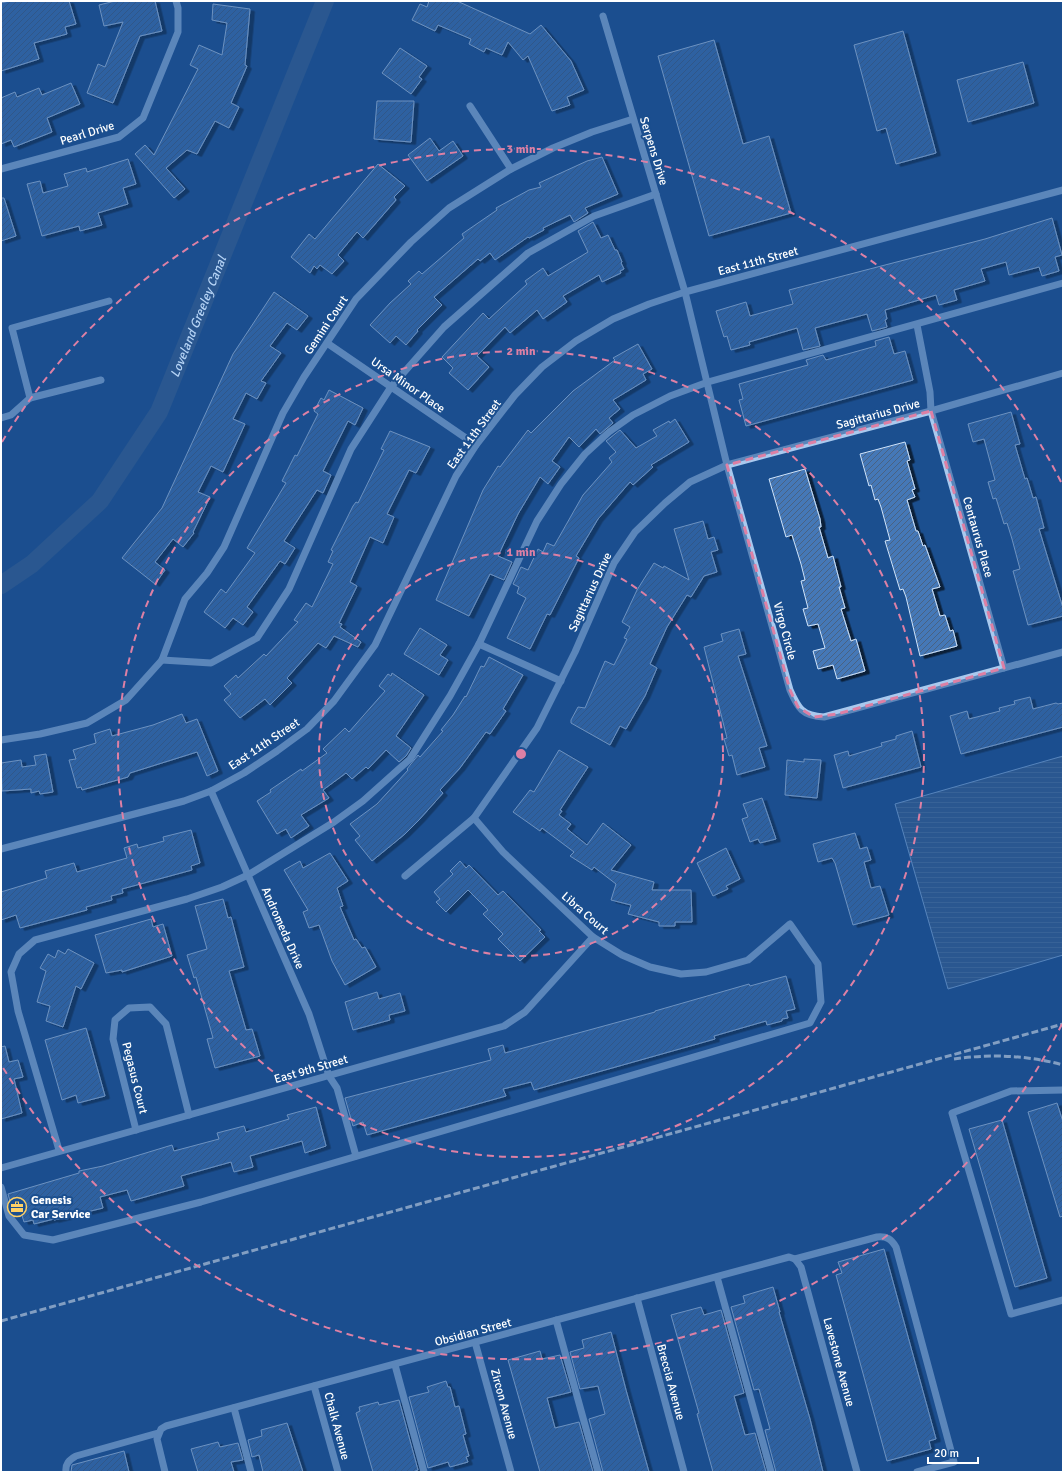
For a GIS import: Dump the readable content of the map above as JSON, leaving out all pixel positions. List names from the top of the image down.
{
  "streets": {
    "street": [
      "Pearl Drive",
      "Serpens Drive",
      "East 11th Street",
      "Gemini Court",
      "Ursa Minor Place",
      "Sagittarius Drive",
      "Centaurus Place",
      "Virgo Circle",
      "Libra Court",
      "Andromeda Drive",
      "East 9th Street",
      "Pegasus Court",
      "Obsidian Street",
      "Lavestone Avenue",
      "Breccia Avenue",
      "Zircon Avenue",
      "Chalk Avenue"
    ]
  },
  "crossings": [
    ["Serpens Drive", "East 11th Street"],
    ["Serpens Drive", "Gemini Court"],
    ["Serpens Drive", "Virgo Circle"],
    ["East 11th Street", "Ursa Minor Place"],
    ["East 11th Street", "Virgo Circle"],
    ["East 11th Street", "Andromeda Drive"],
    ["Gemini Court", "Ursa Minor Place"],
    ["Sagittarius Drive", "Centaurus Place"],
    ["Sagittarius Drive", "Virgo Circle"],
    ["Sagittarius Drive", "Libra Court"],
    ["Centaurus Place", "Virgo Circle"],
    ["Libra Court", "Andromeda Drive"],
    ["Libra Court", "East 9th Street"],
    ["Andromeda Drive", "East 9th Street"],
    ["East 9th Street", "Pegasus Court"],
    ["Obsidian Street", "Lavestone Avenue"],
    ["Obsidian Street", "Breccia Avenue"],
    ["Obsidian Street", "Zircon Avenue"],
    ["Obsidian Street", "Chalk Avenue"]
  ],
  "water": ["Loveland Greeley Canal"],
  "places": {
    "office": ["Genesis Car Service"]
  },
  "scale_bar": "20 m",
  "rings": ["3 min", "2 min", "1 min"]
}
